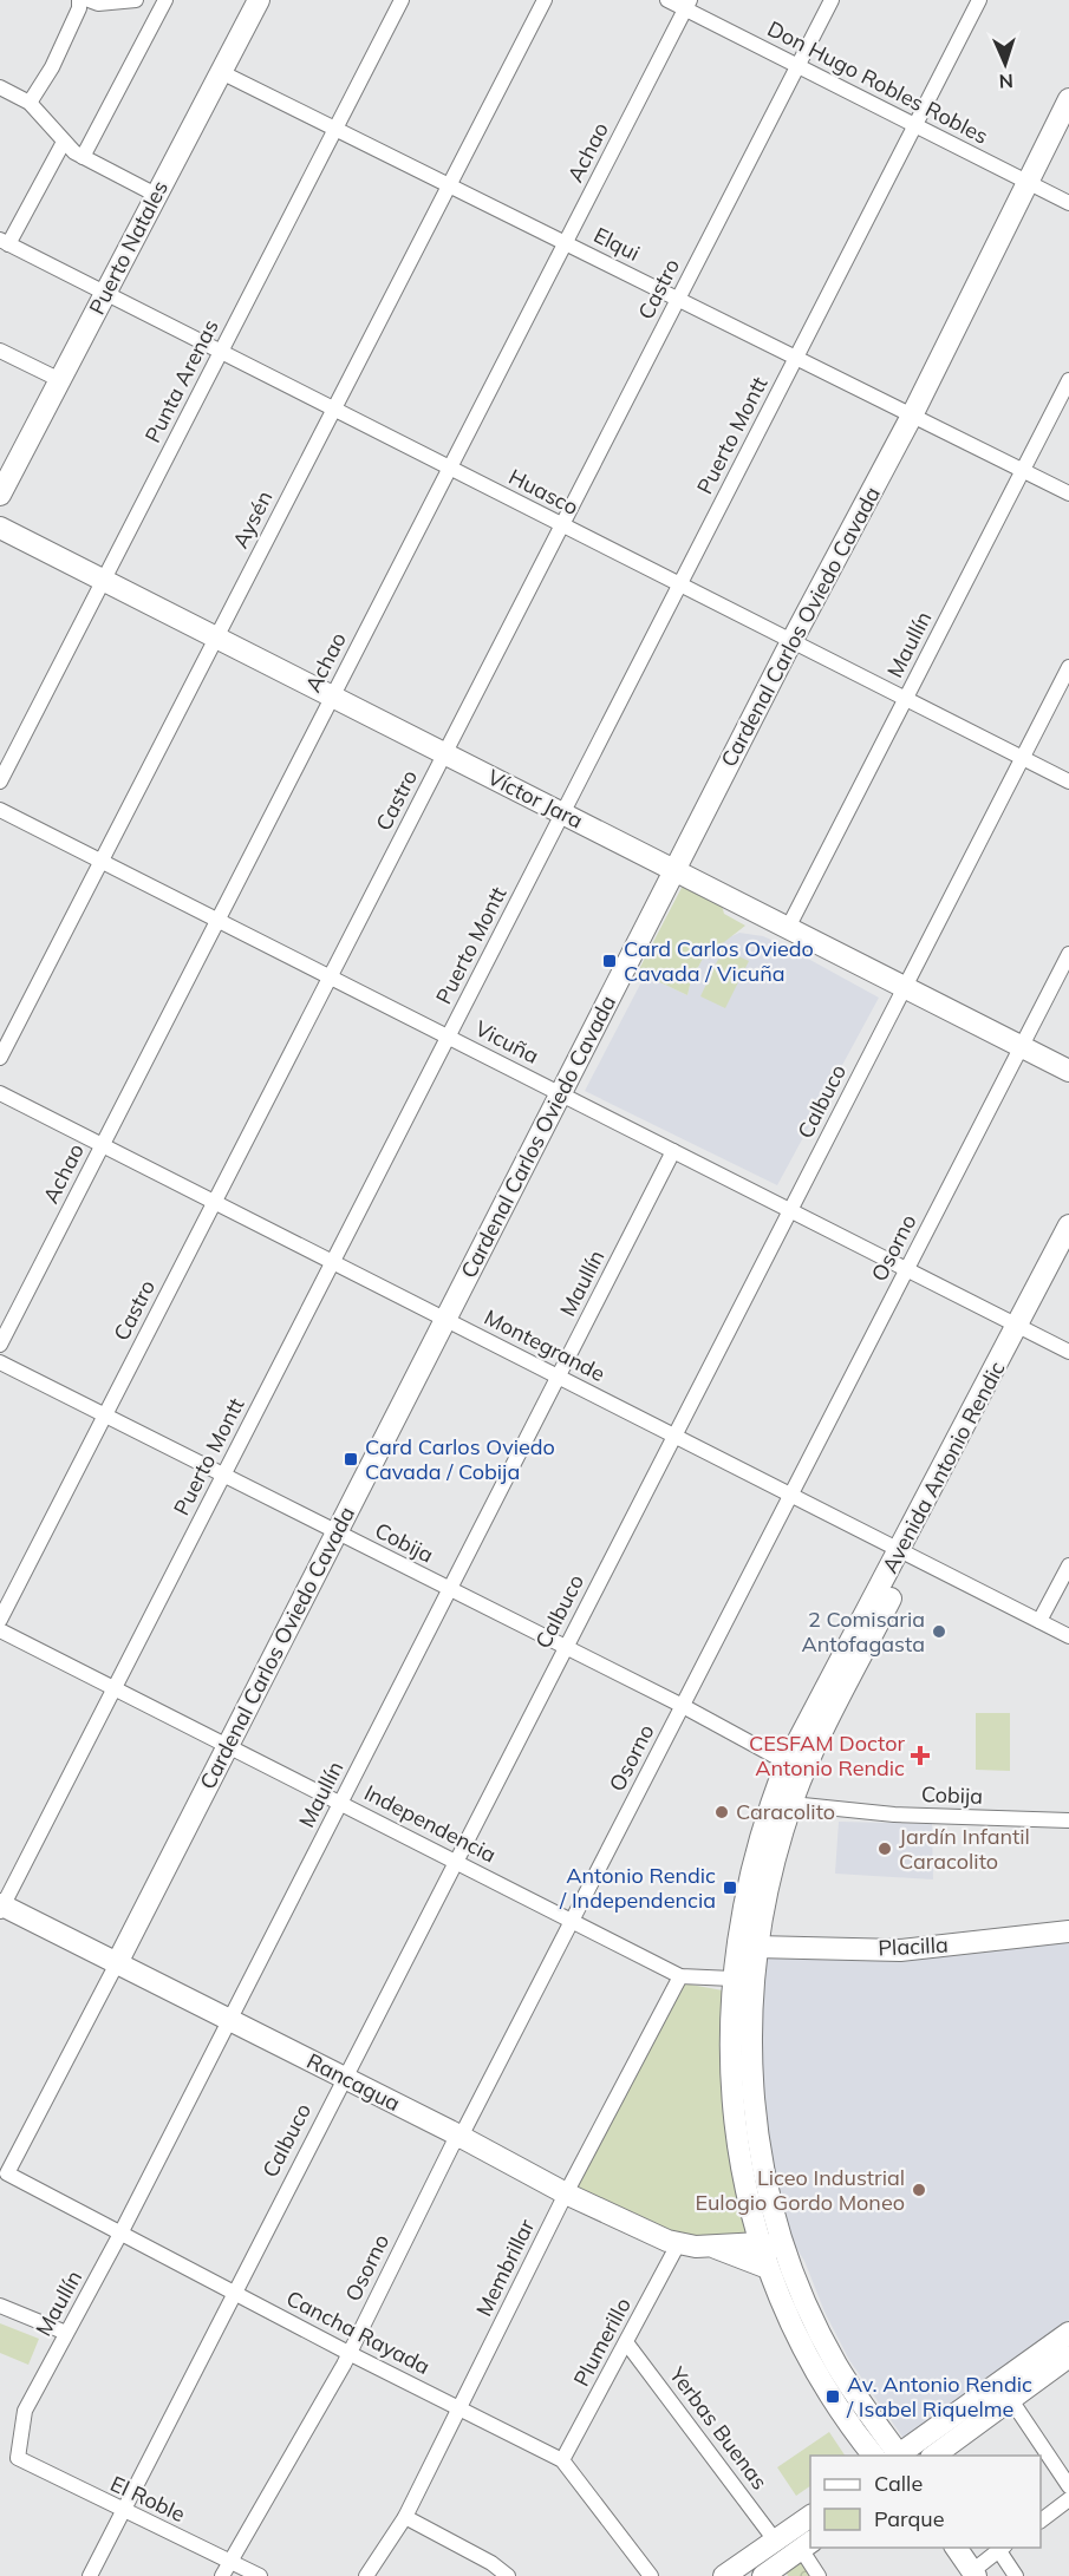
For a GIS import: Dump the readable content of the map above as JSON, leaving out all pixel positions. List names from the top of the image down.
{
  "streets": {
    "street": [
      "Don Hugo Robles Robles",
      "Achao",
      "Elqui",
      "Puerto Natales",
      "Castro",
      "Punta Arenas",
      "Puerto Montt",
      "Huasco",
      "Aysén",
      "Cardenal Carlos Oviedo Cavada",
      "Maullín",
      "Víctor Jara",
      "Vicuña",
      "Calbuco",
      "Osorno",
      "Montegrande",
      "Avenida Antonio Rendic",
      "Cobija",
      "Independencia",
      "Placilla",
      "Rancagua",
      "Membrillar",
      "Cancha Rayada",
      "Plumerillo",
      "Yerbas Buenas",
      "El Roble"
    ]
  },
  "crossings": [
    ["Don Hugo Robles Robles", "Achao"],
    ["Don Hugo Robles Robles", "Castro"],
    ["Don Hugo Robles Robles", "Puerto Montt"],
    ["Don Hugo Robles Robles", "Cardenal Carlos Oviedo Cavada"],
    ["Achao", "Elqui"],
    ["Achao", "Huasco"],
    ["Achao", "Víctor Jara"],
    ["Achao", "Vicuña"],
    ["Achao", "Montegrande"],
    ["Elqui", "Puerto Natales"],
    ["Elqui", "Castro"],
    ["Elqui", "Punta Arenas"],
    ["Elqui", "Puerto Montt"],
    ["Elqui", "Aysén"],
    ["Elqui", "Cardenal Carlos Oviedo Cavada"],
    ["Elqui", "Maullín"],
    ["Puerto Natales", "Huasco"],
    ["Castro", "Huasco"],
    ["Castro", "Víctor Jara"],
    ["Castro", "Vicuña"],
    ["Castro", "Montegrande"],
    ["Castro", "Cobija"],
    ["Punta Arenas", "Huasco"],
    ["Punta Arenas", "Víctor Jara"],
    ["Puerto Montt", "Huasco"],
    ["Puerto Montt", "Víctor Jara"],
    ["Puerto Montt", "Vicuña"],
    ["Puerto Montt", "Montegrande"],
    ["Puerto Montt", "Cobija"],
    ["Puerto Montt", "Independencia"],
    ["Puerto Montt", "Rancagua"],
    ["Huasco", "Aysén"],
    ["Huasco", "Cardenal Carlos Oviedo Cavada"],
    ["Huasco", "Maullín"],
    ["Huasco", "Calbuco"],
    ["Aysén", "Víctor Jara"],
    ["Aysén", "Vicuña"],
    ["Cardenal Carlos Oviedo Cavada", "Víctor Jara"],
    ["Cardenal Carlos Oviedo Cavada", "Vicuña"],
    ["Cardenal Carlos Oviedo Cavada", "Montegrande"],
    ["Cardenal Carlos Oviedo Cavada", "Cobija"],
    ["Cardenal Carlos Oviedo Cavada", "Independencia"],
    ["Cardenal Carlos Oviedo Cavada", "Rancagua"],
    ["Cardenal Carlos Oviedo Cavada", "Cancha Rayada"],
    ["Maullín", "Víctor Jara"],
    ["Maullín", "Vicuña"],
    ["Maullín", "Montegrande"],
    ["Maullín", "Cobija"],
    ["Maullín", "Independencia"],
    ["Maullín", "Rancagua"],
    ["Maullín", "Cancha Rayada"],
    ["Maullín", "El Roble"],
    ["Víctor Jara", "Calbuco"],
    ["Víctor Jara", "Osorno"],
    ["Vicuña", "Calbuco"],
    ["Vicuña", "Osorno"],
    ["Vicuña", "Avenida Antonio Rendic"],
    ["Calbuco", "Montegrande"],
    ["Calbuco", "Cobija"],
    ["Calbuco", "Independencia"],
    ["Calbuco", "Rancagua"],
    ["Calbuco", "Cancha Rayada"],
    ["Calbuco", "El Roble"],
    ["Osorno", "Montegrande"],
    ["Osorno", "Cobija"],
    ["Osorno", "Independencia"],
    ["Osorno", "Rancagua"],
    ["Osorno", "Cancha Rayada"],
    ["Osorno", "El Roble"],
    ["Montegrande", "Avenida Antonio Rendic"],
    ["Avenida Antonio Rendic", "Cobija"],
    ["Avenida Antonio Rendic", "Independencia"],
    ["Avenida Antonio Rendic", "Placilla"],
    ["Avenida Antonio Rendic", "Rancagua"],
    ["Independencia", "Membrillar"],
    ["Rancagua", "Membrillar"],
    ["Rancagua", "Plumerillo"],
    ["Membrillar", "Cancha Rayada"],
    ["Cancha Rayada", "Plumerillo"],
    ["Plumerillo", "Yerbas Buenas"]
  ],
  "places": {
    "transit": [
      "Card Carlos Oviedo Cavada / Vicuña",
      "Card Carlos Oviedo Cavada / Cobija",
      "Antonio Rendic / Independencia",
      "Av. Antonio Rendic / Isabel Riquelme"
    ],
    "other": [
      "2 Comisaria Antofagasta",
      "Caracolito",
      "Jardín Infantil Caracolito",
      "Liceo Industrial Eulogio Gordo Moneo"
    ],
    "health": ["CESFAM Doctor Antonio Rendic"]
  },
  "legend": ["Calle", "Parque"],
  "north": "bottom"
}
